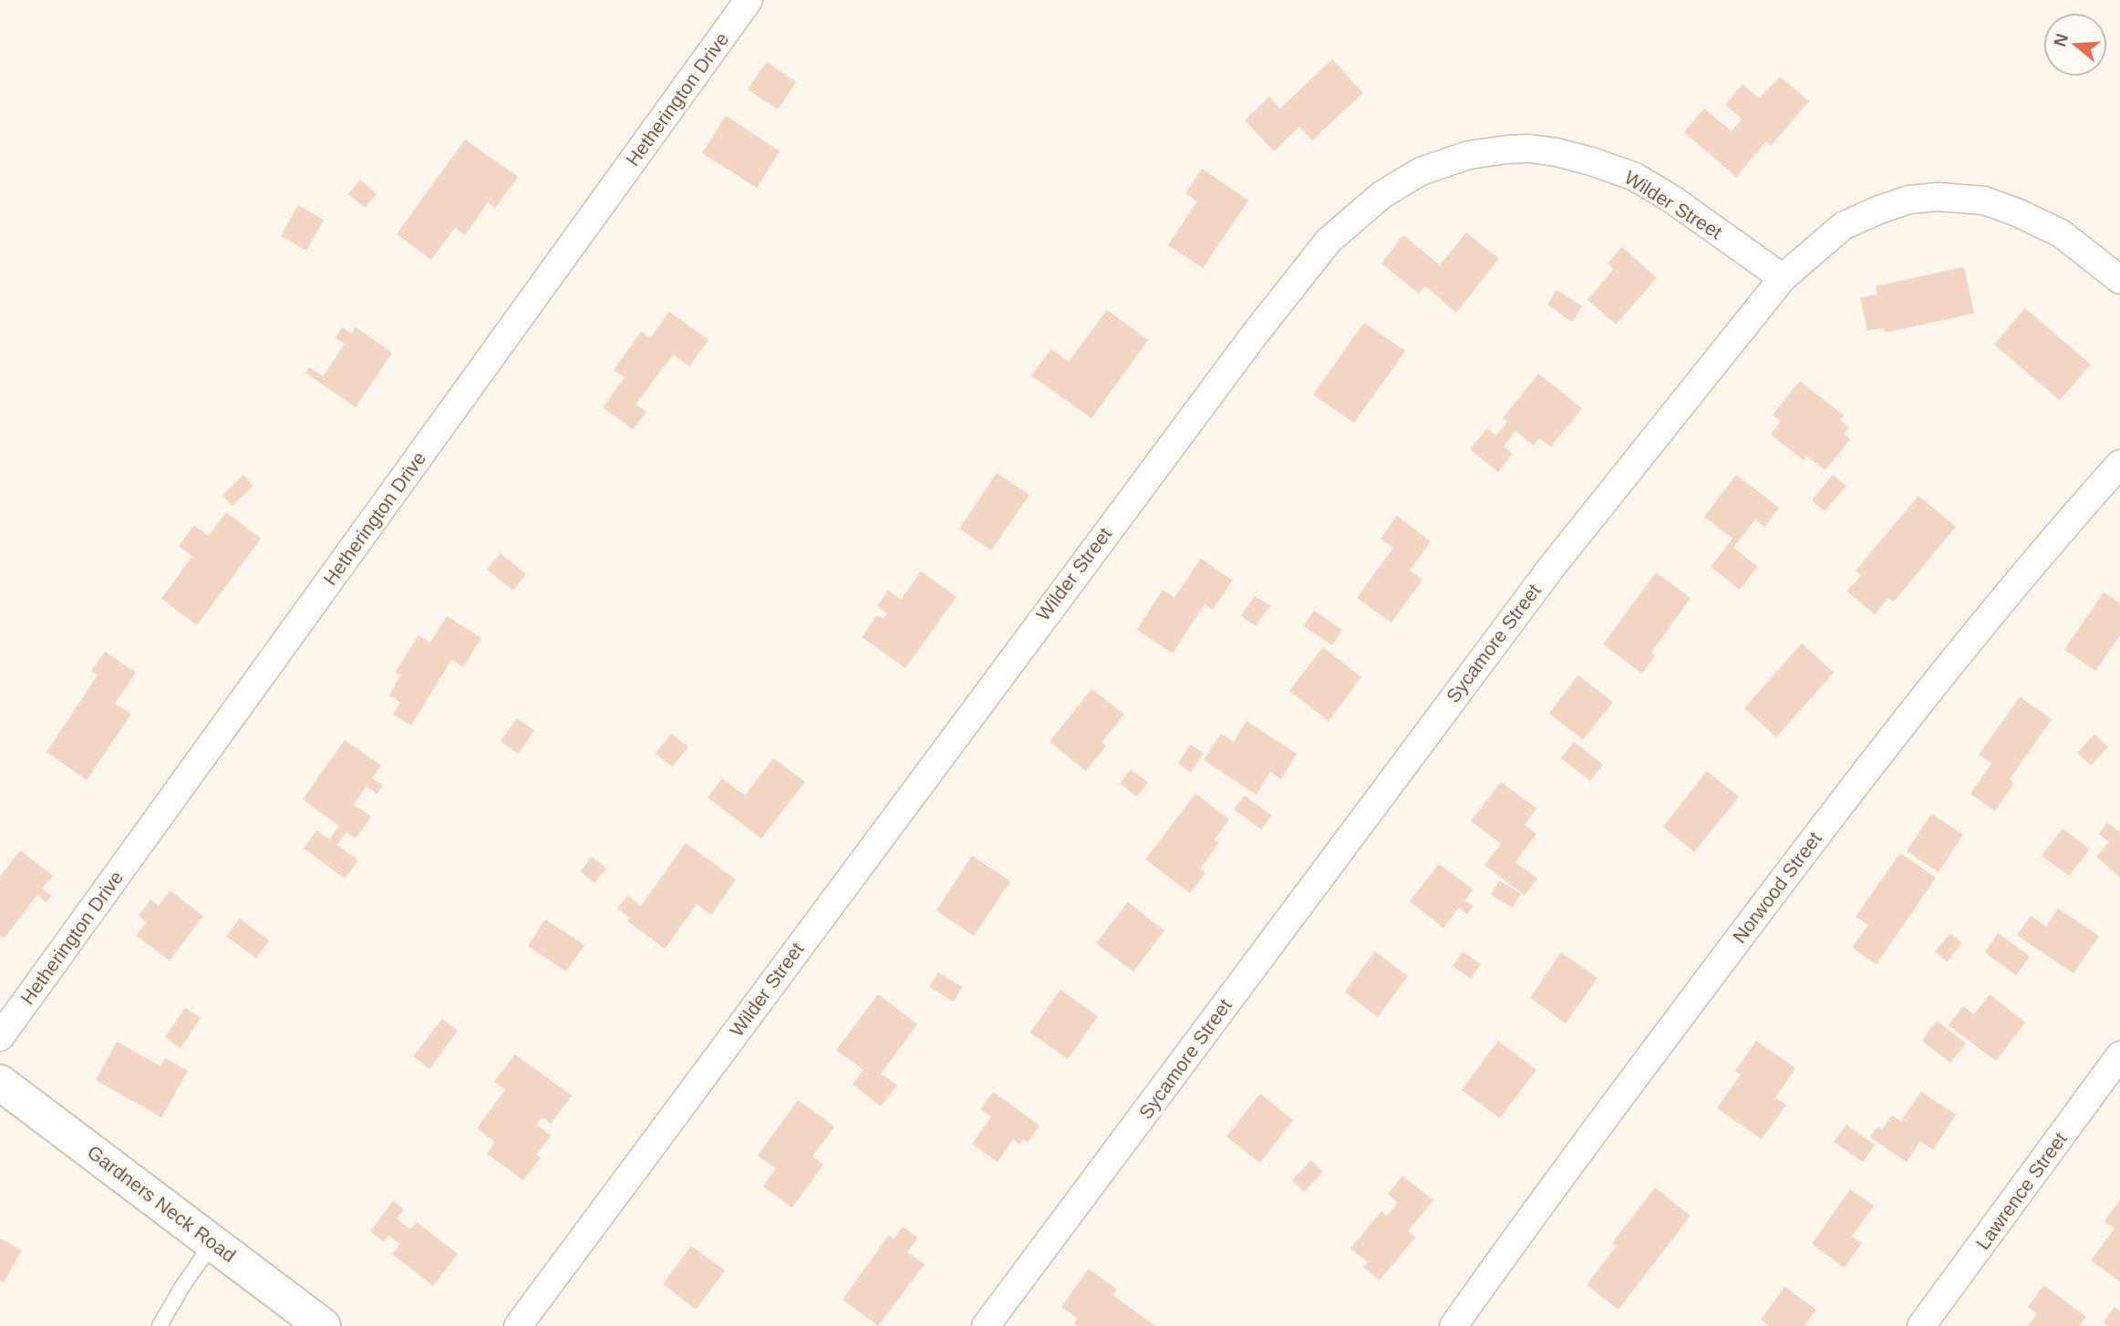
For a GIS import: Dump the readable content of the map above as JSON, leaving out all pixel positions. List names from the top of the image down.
{
  "streets": {
    "street": [
      "Hetherington Drive",
      "Wilder Street",
      "Sycamore Street",
      "Norwood Street",
      "Lawrence Street",
      "Gardners Neck Road"
    ]
  },
  "crossings": [
    ["Wilder Street", "Sycamore Street"]
  ],
  "north": "left"
}
